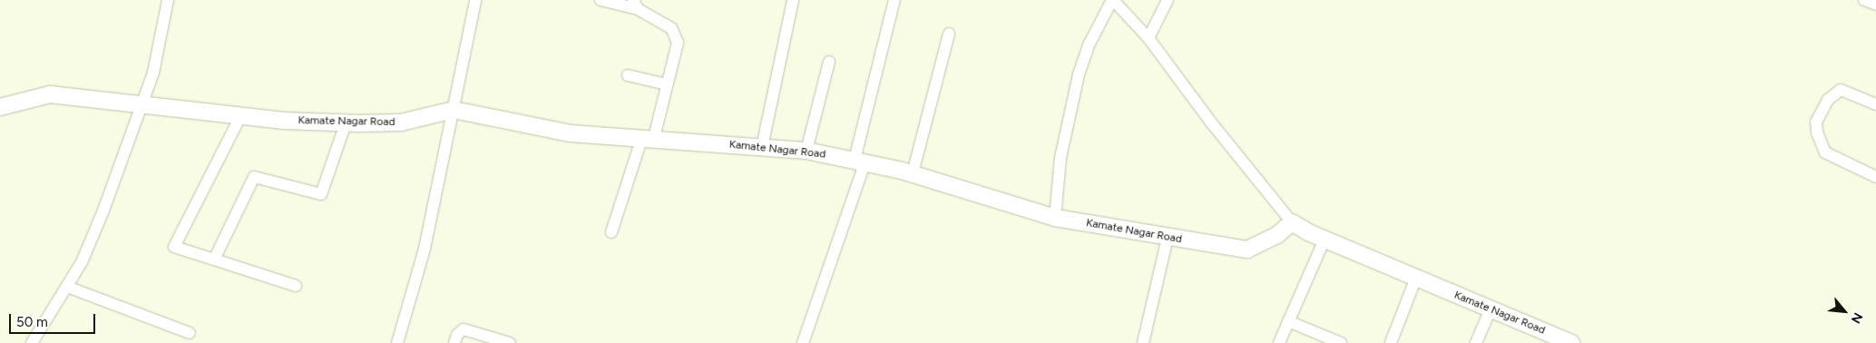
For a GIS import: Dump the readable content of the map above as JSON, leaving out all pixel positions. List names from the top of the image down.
{
  "streets": {
    "street": ["Kamate Nagar Road"]
  },
  "scale_bar": "50 m",
  "north": "bottom right"
}
